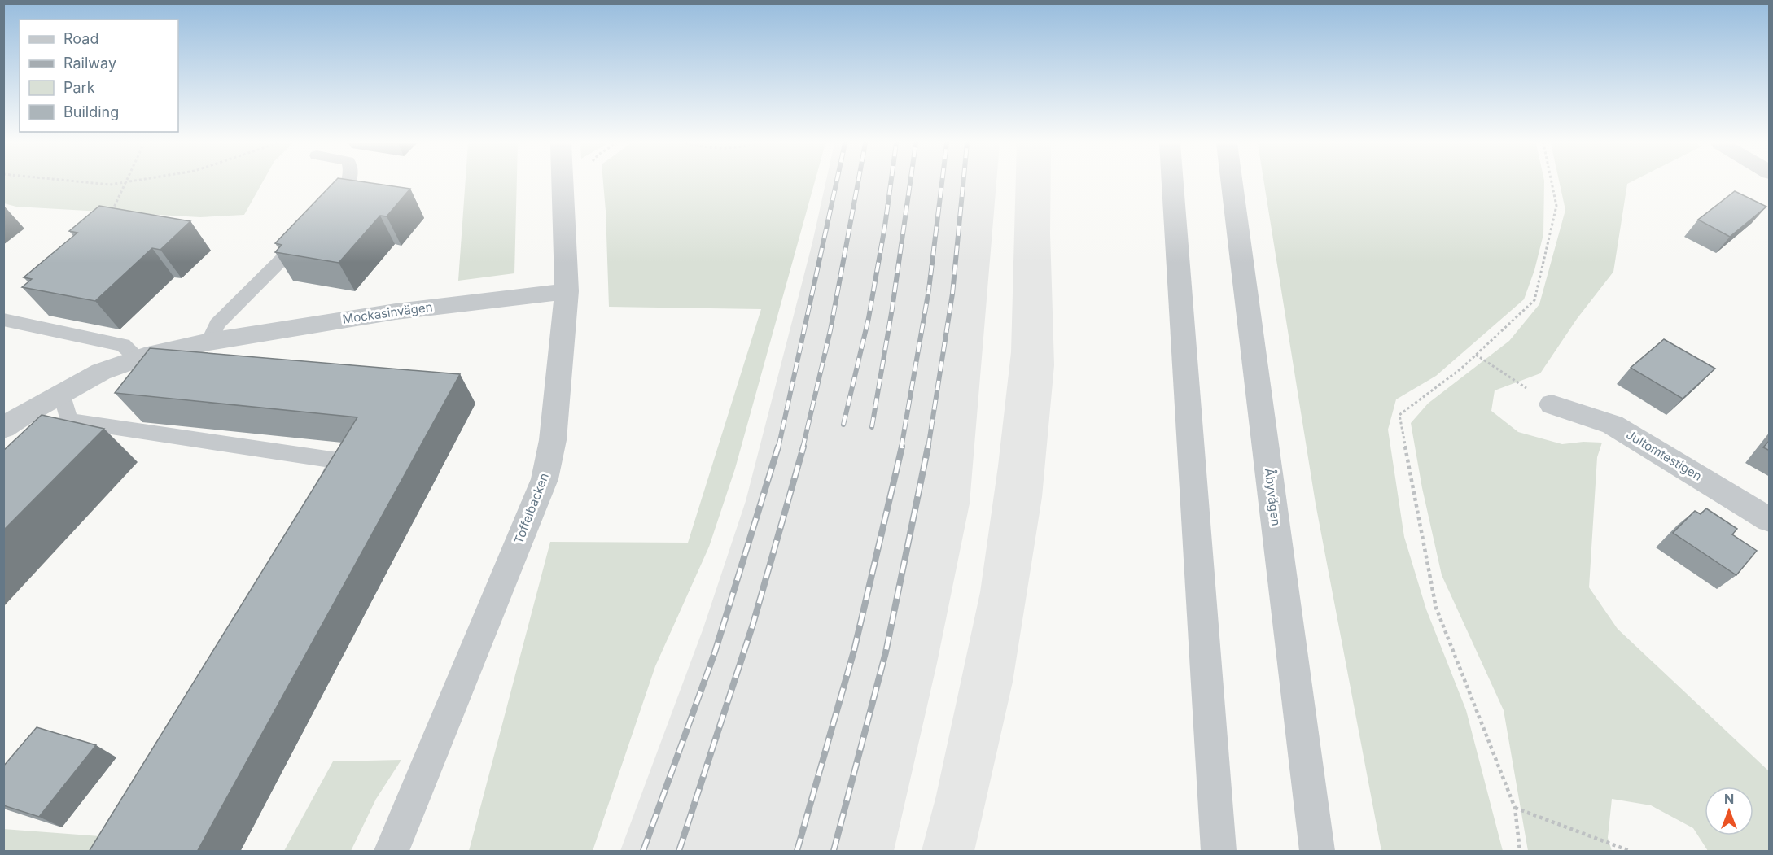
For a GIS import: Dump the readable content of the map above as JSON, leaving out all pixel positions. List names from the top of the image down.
{
  "streets": {
    "street": [
      "Mockasinvägen",
      "Jultomtestigen",
      "Åbyvägen",
      "Toffelbacken"
    ]
  },
  "crossings": [
    ["Mockasinvägen", "Toffelbacken"]
  ],
  "legend": [
    "Road",
    "Railway",
    "Park",
    "Building"
  ],
  "north": "top"
}
